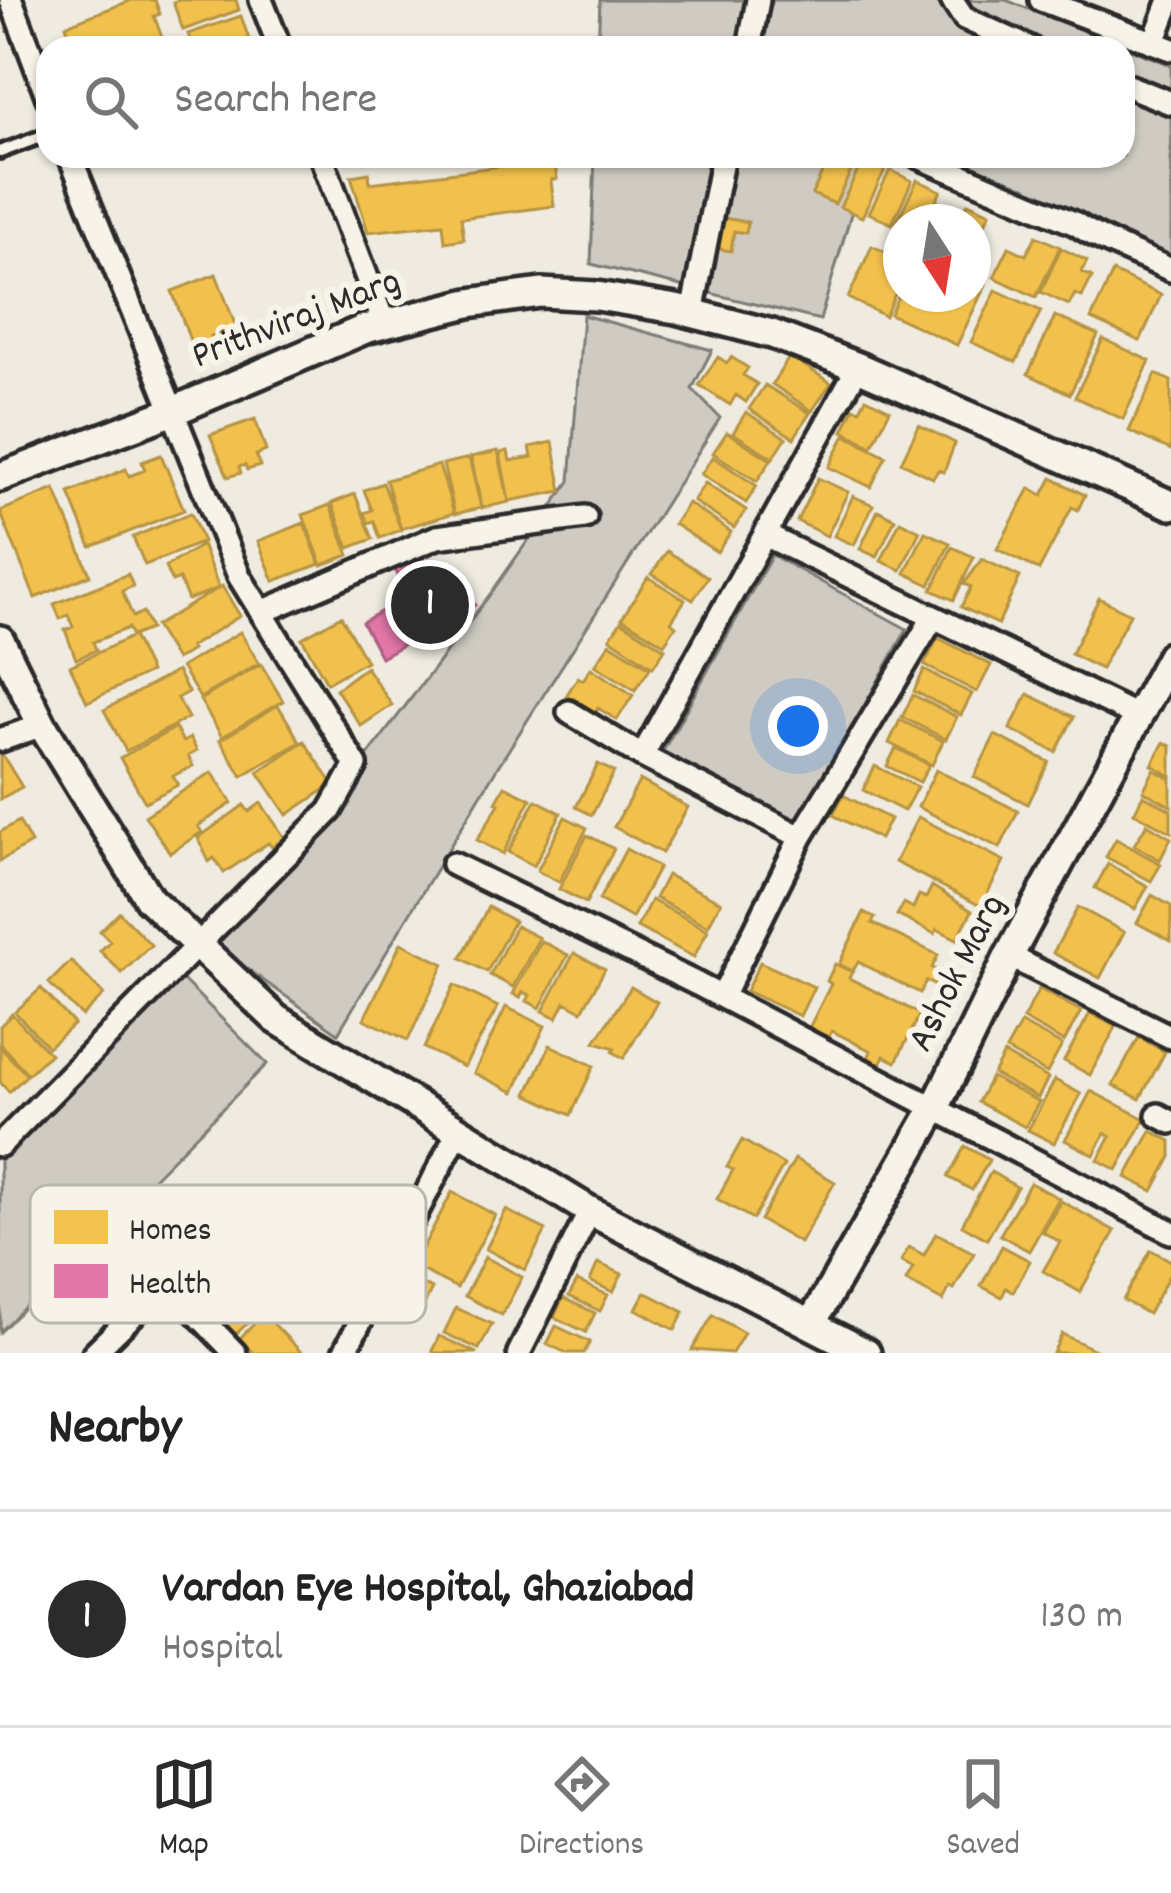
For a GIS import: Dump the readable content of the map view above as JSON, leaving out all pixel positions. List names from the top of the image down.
{
  "streets": {
    "street": ["Prithviraj Marg", "Ashok Marg"]
  },
  "legend": ["Homes", "Health"],
  "north": "bottom",
  "page": {
    "search": "Search here",
    "pins": "1",
    "heading": "Nearby",
    "list": [
      {
        "mark": "1",
        "name": "Vardan Eye Hospital, Ghaziabad",
        "note": "Hospital",
        "value": "130 m"
      }
    ],
    "nav": ["Map", "Directions", "Saved"]
  }
}
